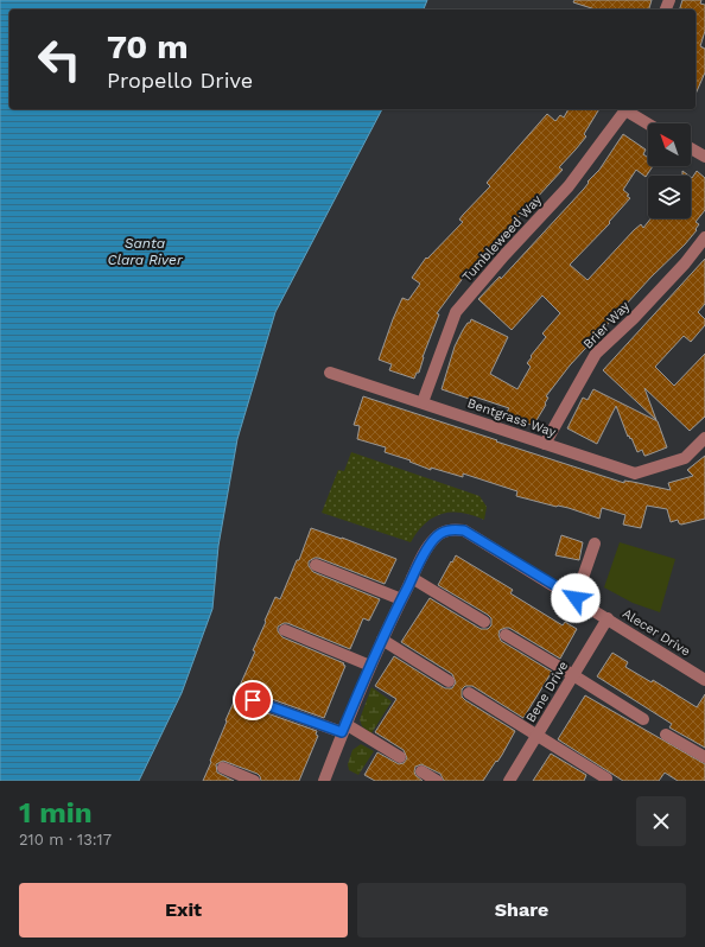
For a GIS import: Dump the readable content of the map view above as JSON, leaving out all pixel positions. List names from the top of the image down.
{
  "streets": {
    "street": [
      "Tumbleweed Way",
      "Brier Way",
      "Bentgrass Way",
      "Alecer Drive",
      "Bene Drive"
    ]
  },
  "crossings": [
    ["Tumbleweed Way", "Bentgrass Way"],
    ["Brier Way", "Bentgrass Way"],
    ["Alecer Drive", "Bene Drive"]
  ],
  "water": ["Santa Clara River"],
  "north": "top left",
  "page": {
    "turn": ["70 m", "Propello Drive"],
    "heading": ["1 min", "210 m · 13:17"],
    "buttons": ["Exit", "Share"]
  }
}
